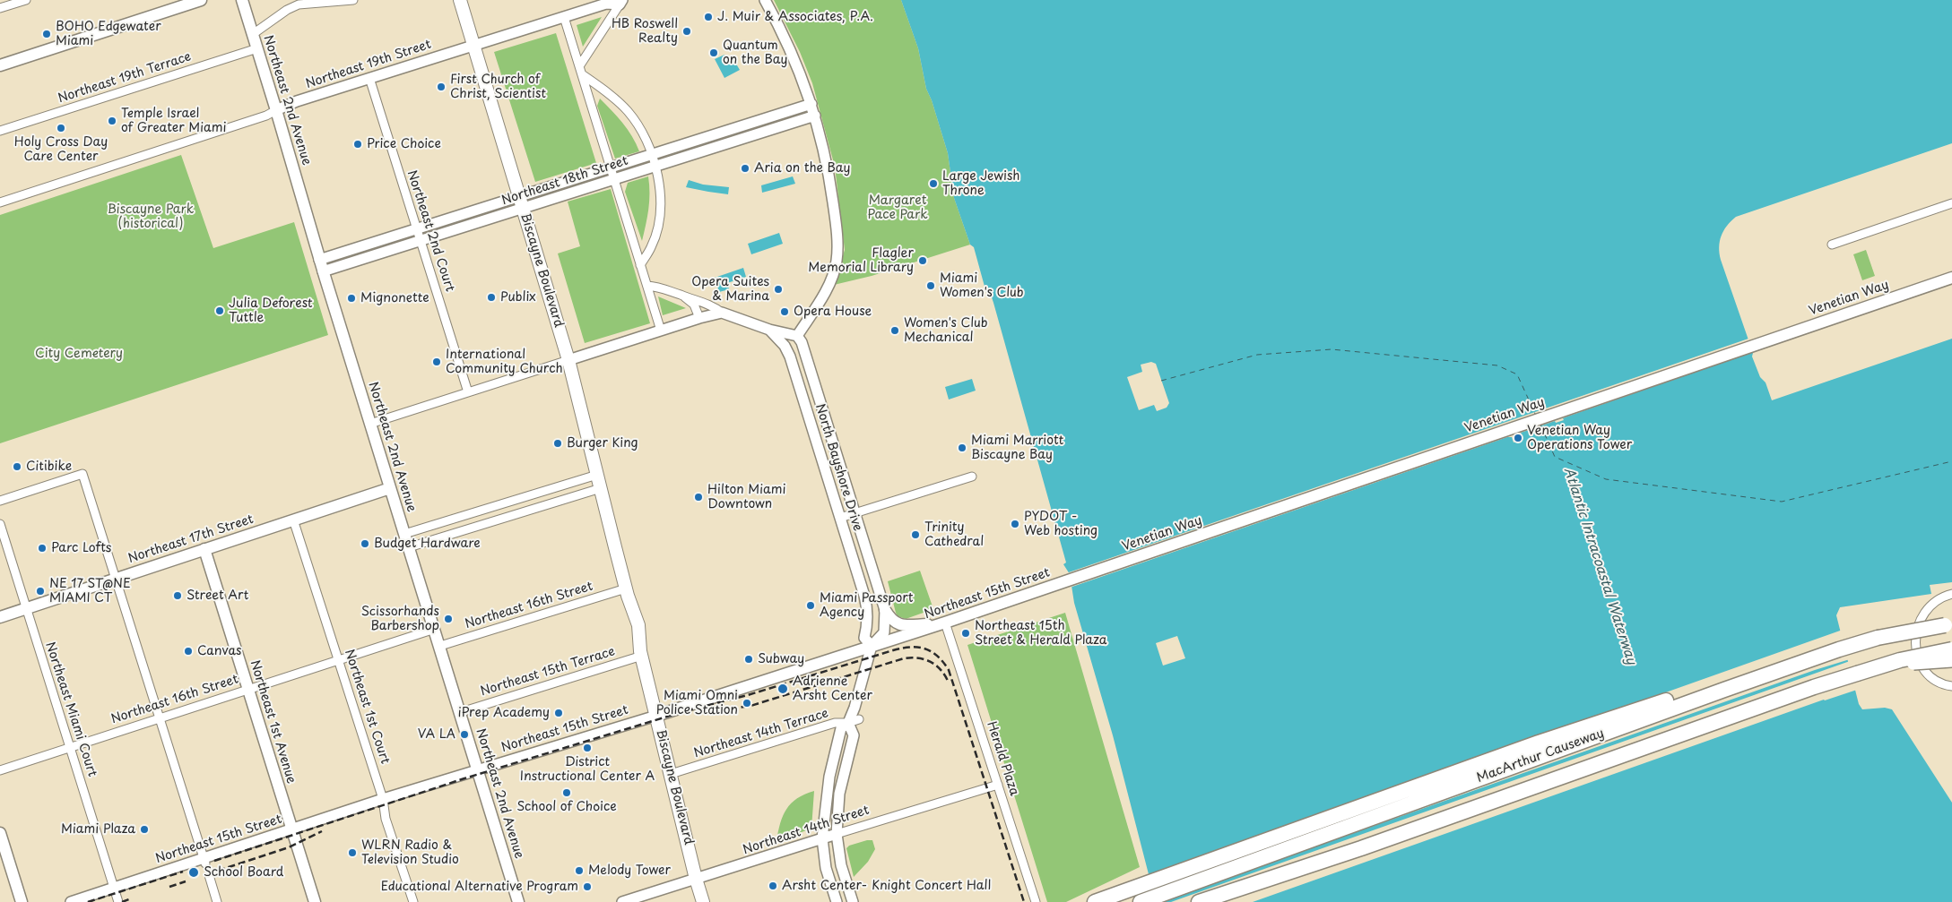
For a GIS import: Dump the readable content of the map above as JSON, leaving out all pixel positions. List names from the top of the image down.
{
  "streets": {
    "highway": ["MacArthur Causeway"],
    "main road": [
      "Northeast 2nd Avenue",
      "Biscayne Boulevard",
      "Venetian Way",
      "Northeast 17th Street",
      "Northeast 15th Street",
      "Northeast 1st Avenue"
    ],
    "street": [
      "Northeast 19th Street",
      "Northeast 19th Terrace",
      "Northeast 18th Street",
      "Northeast 2nd Court",
      "North Bayshore Drive",
      "Northeast 16th Street",
      "Northeast 15th Terrace",
      "Northeast 1st Court",
      "Northeast Miami Court",
      "Northeast 14th Terrace",
      "Herald Plaza",
      "Northeast 14th Street"
    ]
  },
  "crossings": [
    ["Northeast 19th Street", "Northeast 2nd Avenue"],
    ["Northeast 19th Street", "Northeast 2nd Court"],
    ["Northeast 19th Street", "Biscayne Boulevard"],
    ["Northeast 19th Terrace", "Northeast 2nd Avenue"],
    ["Northeast 2nd Avenue", "Northeast 18th Street"],
    ["Northeast 2nd Avenue", "Northeast 17th Street"],
    ["Northeast 2nd Avenue", "Northeast 15th Street"],
    ["Northeast 2nd Avenue", "Northeast 16th Street"],
    ["Northeast 2nd Avenue", "Northeast 15th Terrace"],
    ["Northeast 18th Street", "Northeast 2nd Court"],
    ["Northeast 18th Street", "Biscayne Boulevard"],
    ["Biscayne Boulevard", "Northeast 15th Street"],
    ["Biscayne Boulevard", "Northeast 16th Street"],
    ["Biscayne Boulevard", "Northeast 15th Terrace"],
    ["Biscayne Boulevard", "Northeast 14th Terrace"],
    ["Biscayne Boulevard", "Northeast 14th Street"],
    ["Venetian Way", "Northeast 15th Street"],
    ["North Bayshore Drive", "Northeast 15th Street"],
    ["North Bayshore Drive", "Northeast 14th Terrace"],
    ["North Bayshore Drive", "Northeast 14th Street"],
    ["Northeast 17th Street", "Northeast 1st Court"],
    ["Northeast 17th Street", "Northeast Miami Court"],
    ["Northeast 17th Street", "Northeast 1st Avenue"],
    ["Northeast 15th Street", "Northeast 1st Court"],
    ["Northeast 15th Street", "Northeast Miami Court"],
    ["Northeast 15th Street", "Northeast 1st Avenue"],
    ["Northeast 15th Street", "Herald Plaza"],
    ["Northeast 16th Street", "Northeast 1st Court"],
    ["Northeast 16th Street", "Northeast Miami Court"],
    ["Northeast 16th Street", "Northeast 1st Avenue"],
    ["Herald Plaza", "Northeast 14th Street"]
  ],
  "water": ["Atlantic Intracoastal Waterway"],
  "parks": ["Margaret Pace Park", "Biscayne Park (historical)", "City Cemetery"],
  "places": [
    "J. Muir & Associates, P.A.",
    "HB Roswell Realty",
    "BOHO Edgewater Miami",
    "Quantum on the Bay",
    "First Church of Christ, Scientist",
    "Temple Israel of Greater Miami",
    "Holy Cross Day Care Center",
    "Price Choice",
    "Aria on the Bay",
    "Large Jewish Throne",
    "Flagler Memorial Library",
    "Miami Women's Club",
    "Opera Suites & Marina",
    "Publix",
    "Mignonette",
    "Julia Deforest Tuttle",
    "Opera House",
    "Women's Club Mechanical",
    "International Community Church",
    "Venetian Way Operations Tower",
    "Burger King",
    "Miami Marriott Biscayne Bay",
    "Citibike",
    "Hilton Miami Downtown",
    "PYDOT - Web hosting",
    "Trinity Cathedral",
    "Budget Hardware",
    "Parc Lofts",
    "NE 17 ST@NE MIAMI CT",
    "Street Art",
    "Miami Passport Agency",
    "Scissorhands Barbershop",
    "Northeast 15th Street & Herald Plaza",
    "Canvas",
    "Subway",
    "Adrienne Arsht Center",
    "Miami Omni Police Station",
    "iPrep Academy",
    "VA LA",
    "District Instructional Center A",
    "School of Choice",
    "Miami Plaza",
    "WLRN Radio & Television Studio",
    "Melody Tower",
    "School Board",
    "Arsht Center- Knight Concert Hall",
    "Educational Alternative Program"
  ]
}
